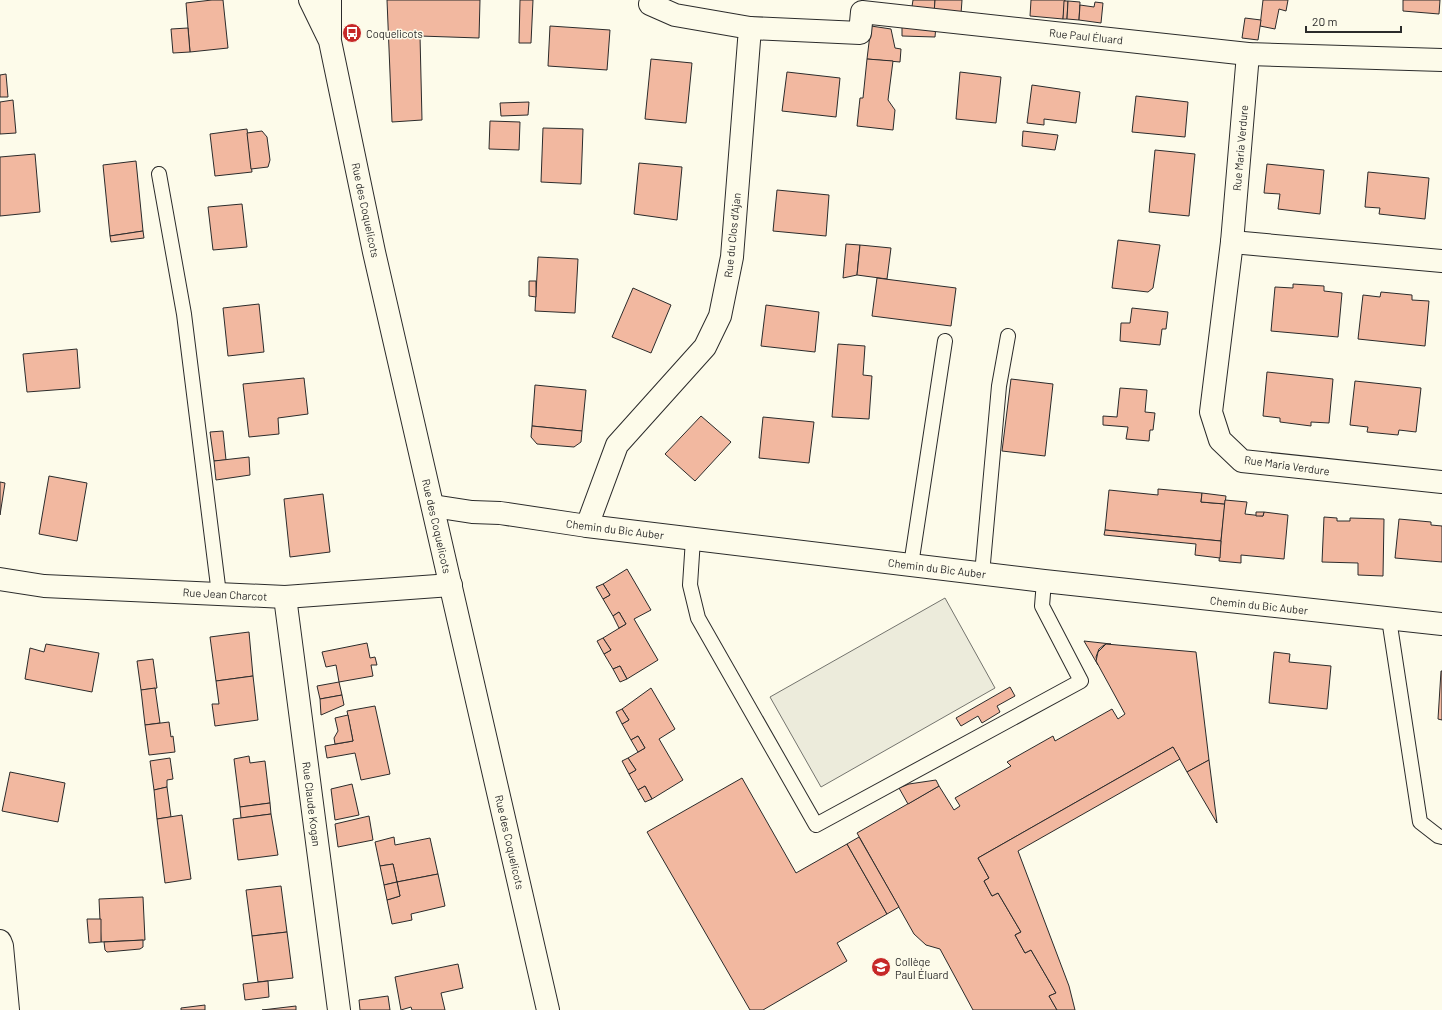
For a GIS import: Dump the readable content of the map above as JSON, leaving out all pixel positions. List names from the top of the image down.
{
  "streets": {
    "street": [
      "Rue Paul Éluard",
      "Rue Maria Verdure",
      "Rue des Coquelicots",
      "Rue du Clos d’Ajan",
      "Chemin du Bic Auber",
      "Rue Jean Charcot",
      "Rue Claude Kogan"
    ]
  },
  "crossings": [
    ["Rue Paul Éluard", "Rue Maria Verdure"],
    ["Rue Paul Éluard", "Rue du Clos d’Ajan"],
    ["Rue des Coquelicots", "Chemin du Bic Auber"],
    ["Rue des Coquelicots", "Rue Jean Charcot"],
    ["Rue du Clos d’Ajan", "Chemin du Bic Auber"],
    ["Rue Jean Charcot", "Rue Claude Kogan"]
  ],
  "places": {
    "bus stop": ["Coquelicots"],
    "school or university": ["Collège Paul Éluard"]
  },
  "scale_bar": "20 m"
}
